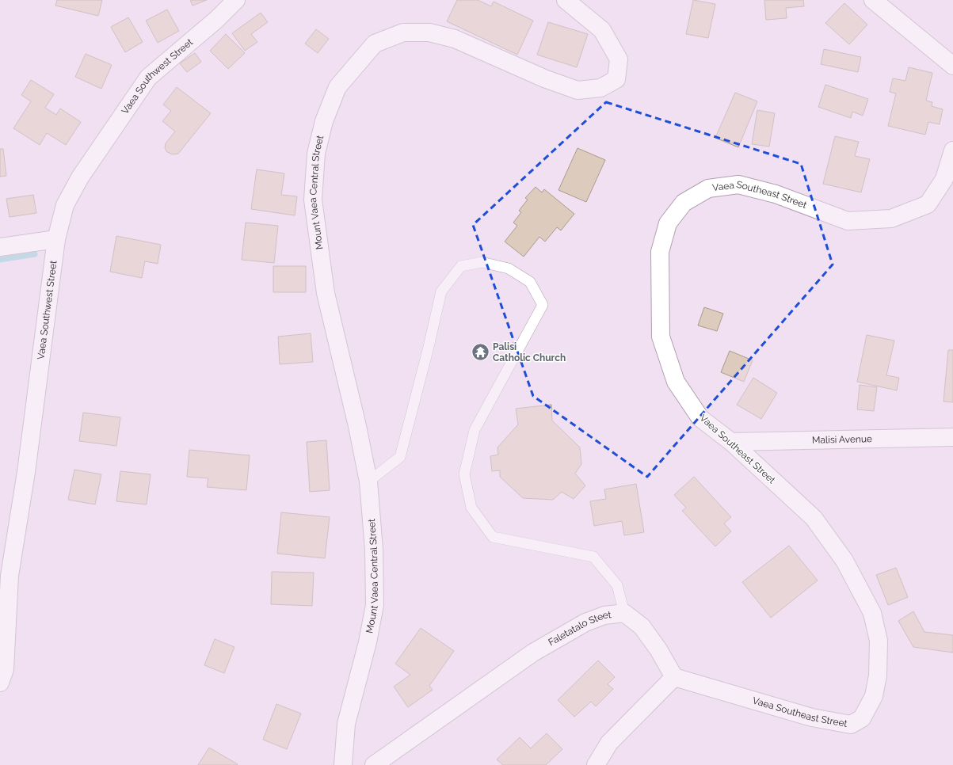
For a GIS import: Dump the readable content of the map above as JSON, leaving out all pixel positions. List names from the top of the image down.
{
  "streets": {
    "street": [
      "Vaea Southwest Street",
      "Mount Vaea Central Street",
      "Vaea Southeast Street",
      "Malisi Avenue",
      "Faletatalo Steet"
    ]
  },
  "crossings": [
    ["Vaea Southeast Street", "Malisi Avenue"],
    ["Vaea Southeast Street", "Faletatalo Steet"]
  ],
  "places": {
    "temple": ["Palisi Catholic Church"]
  }
}
